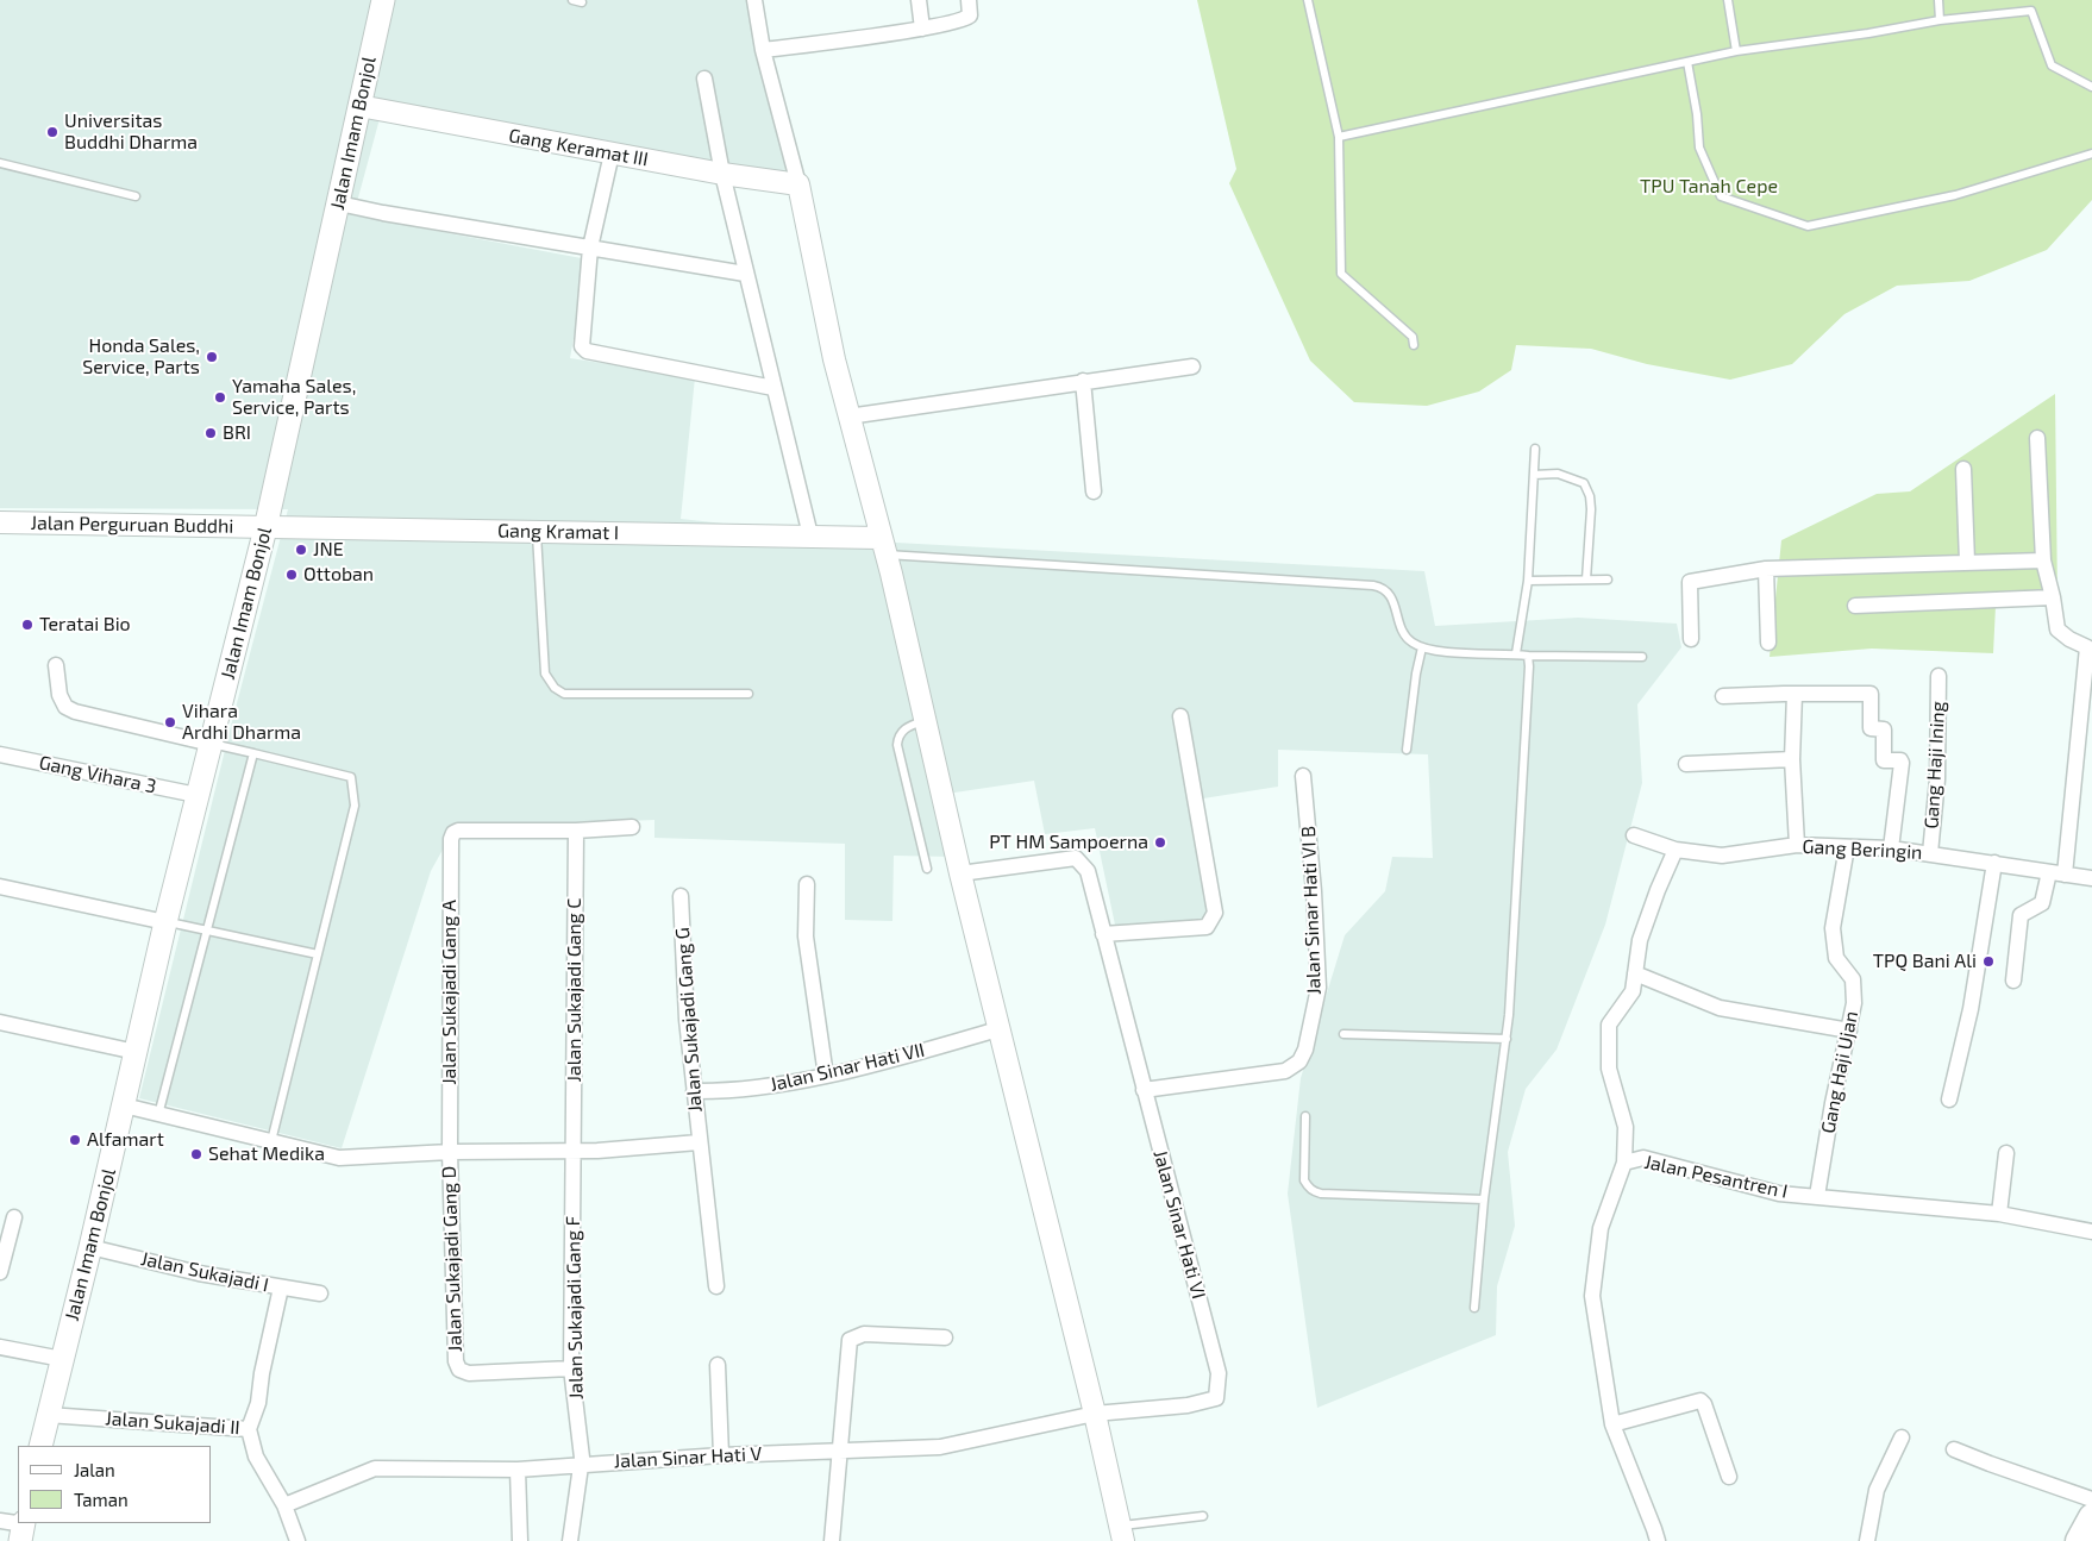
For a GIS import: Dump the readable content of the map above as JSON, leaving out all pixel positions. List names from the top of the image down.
{
  "streets": {
    "main road": ["Jalan Imam Bonjol"],
    "street": [
      "Gang Keramat III",
      "Jalan Perguruan Buddhi",
      "Gang Kramat I",
      "Gang Haji Ining",
      "Gang Vihara 3",
      "Gang Beringin",
      "Jalan Sinar Hati VI B",
      "Jalan Sukajadi Gang C",
      "Jalan Sukajadi Gang A",
      "Jalan Sukajadi Gang G",
      "Jalan Sinar Hati VII",
      "Gang Haji Ujan",
      "Jalan Pesantren I",
      "Jalan Sinar Hati VI",
      "Jalan Sukajadi Gang D",
      "Jalan Sukajadi I",
      "Jalan Sukajadi Gang F",
      "Jalan Sukajadi II",
      "Jalan Sinar Hati V"
    ]
  },
  "crossings": [
    ["Jalan Imam Bonjol", "Gang Keramat III"],
    ["Jalan Imam Bonjol", "Jalan Perguruan Buddhi"],
    ["Jalan Imam Bonjol", "Gang Kramat I"],
    ["Jalan Imam Bonjol", "Gang Vihara 3"],
    ["Jalan Imam Bonjol", "Jalan Sukajadi I"],
    ["Jalan Imam Bonjol", "Jalan Sukajadi II"],
    ["Jalan Perguruan Buddhi", "Gang Kramat I"],
    ["Gang Haji Ining", "Gang Beringin"],
    ["Gang Beringin", "Gang Haji Ujan"],
    ["Jalan Sinar Hati VI B", "Jalan Sinar Hati VI"],
    ["Jalan Sukajadi Gang C", "Jalan Sukajadi Gang A"],
    ["Jalan Sukajadi Gang C", "Jalan Sukajadi Gang F"],
    ["Jalan Sukajadi Gang A", "Jalan Sukajadi Gang D"],
    ["Jalan Sukajadi Gang G", "Jalan Sinar Hati VII"],
    ["Gang Haji Ujan", "Jalan Pesantren I"],
    ["Jalan Sinar Hati VI", "Jalan Sinar Hati V"],
    ["Jalan Sukajadi Gang D", "Jalan Sukajadi Gang F"],
    ["Jalan Sukajadi Gang F", "Jalan Sinar Hati V"],
    ["Jalan Sukajadi II", "Jalan Sinar Hati V"]
  ],
  "parks": ["TPU Tanah Cepe"],
  "places": [
    "Universitas Buddhi Dharma",
    "Honda Sales, Service, Parts",
    "Yamaha Sales, Service, Parts",
    "BRI",
    "JNE",
    "Ottoban",
    "Teratai Bio",
    "Vihara Ardhi Dharma",
    "PT HM Sampoerna",
    "TPQ Bani Ali",
    "Alfamart",
    "Sehat Medika"
  ],
  "legend": ["Jalan", "Taman"]
}
